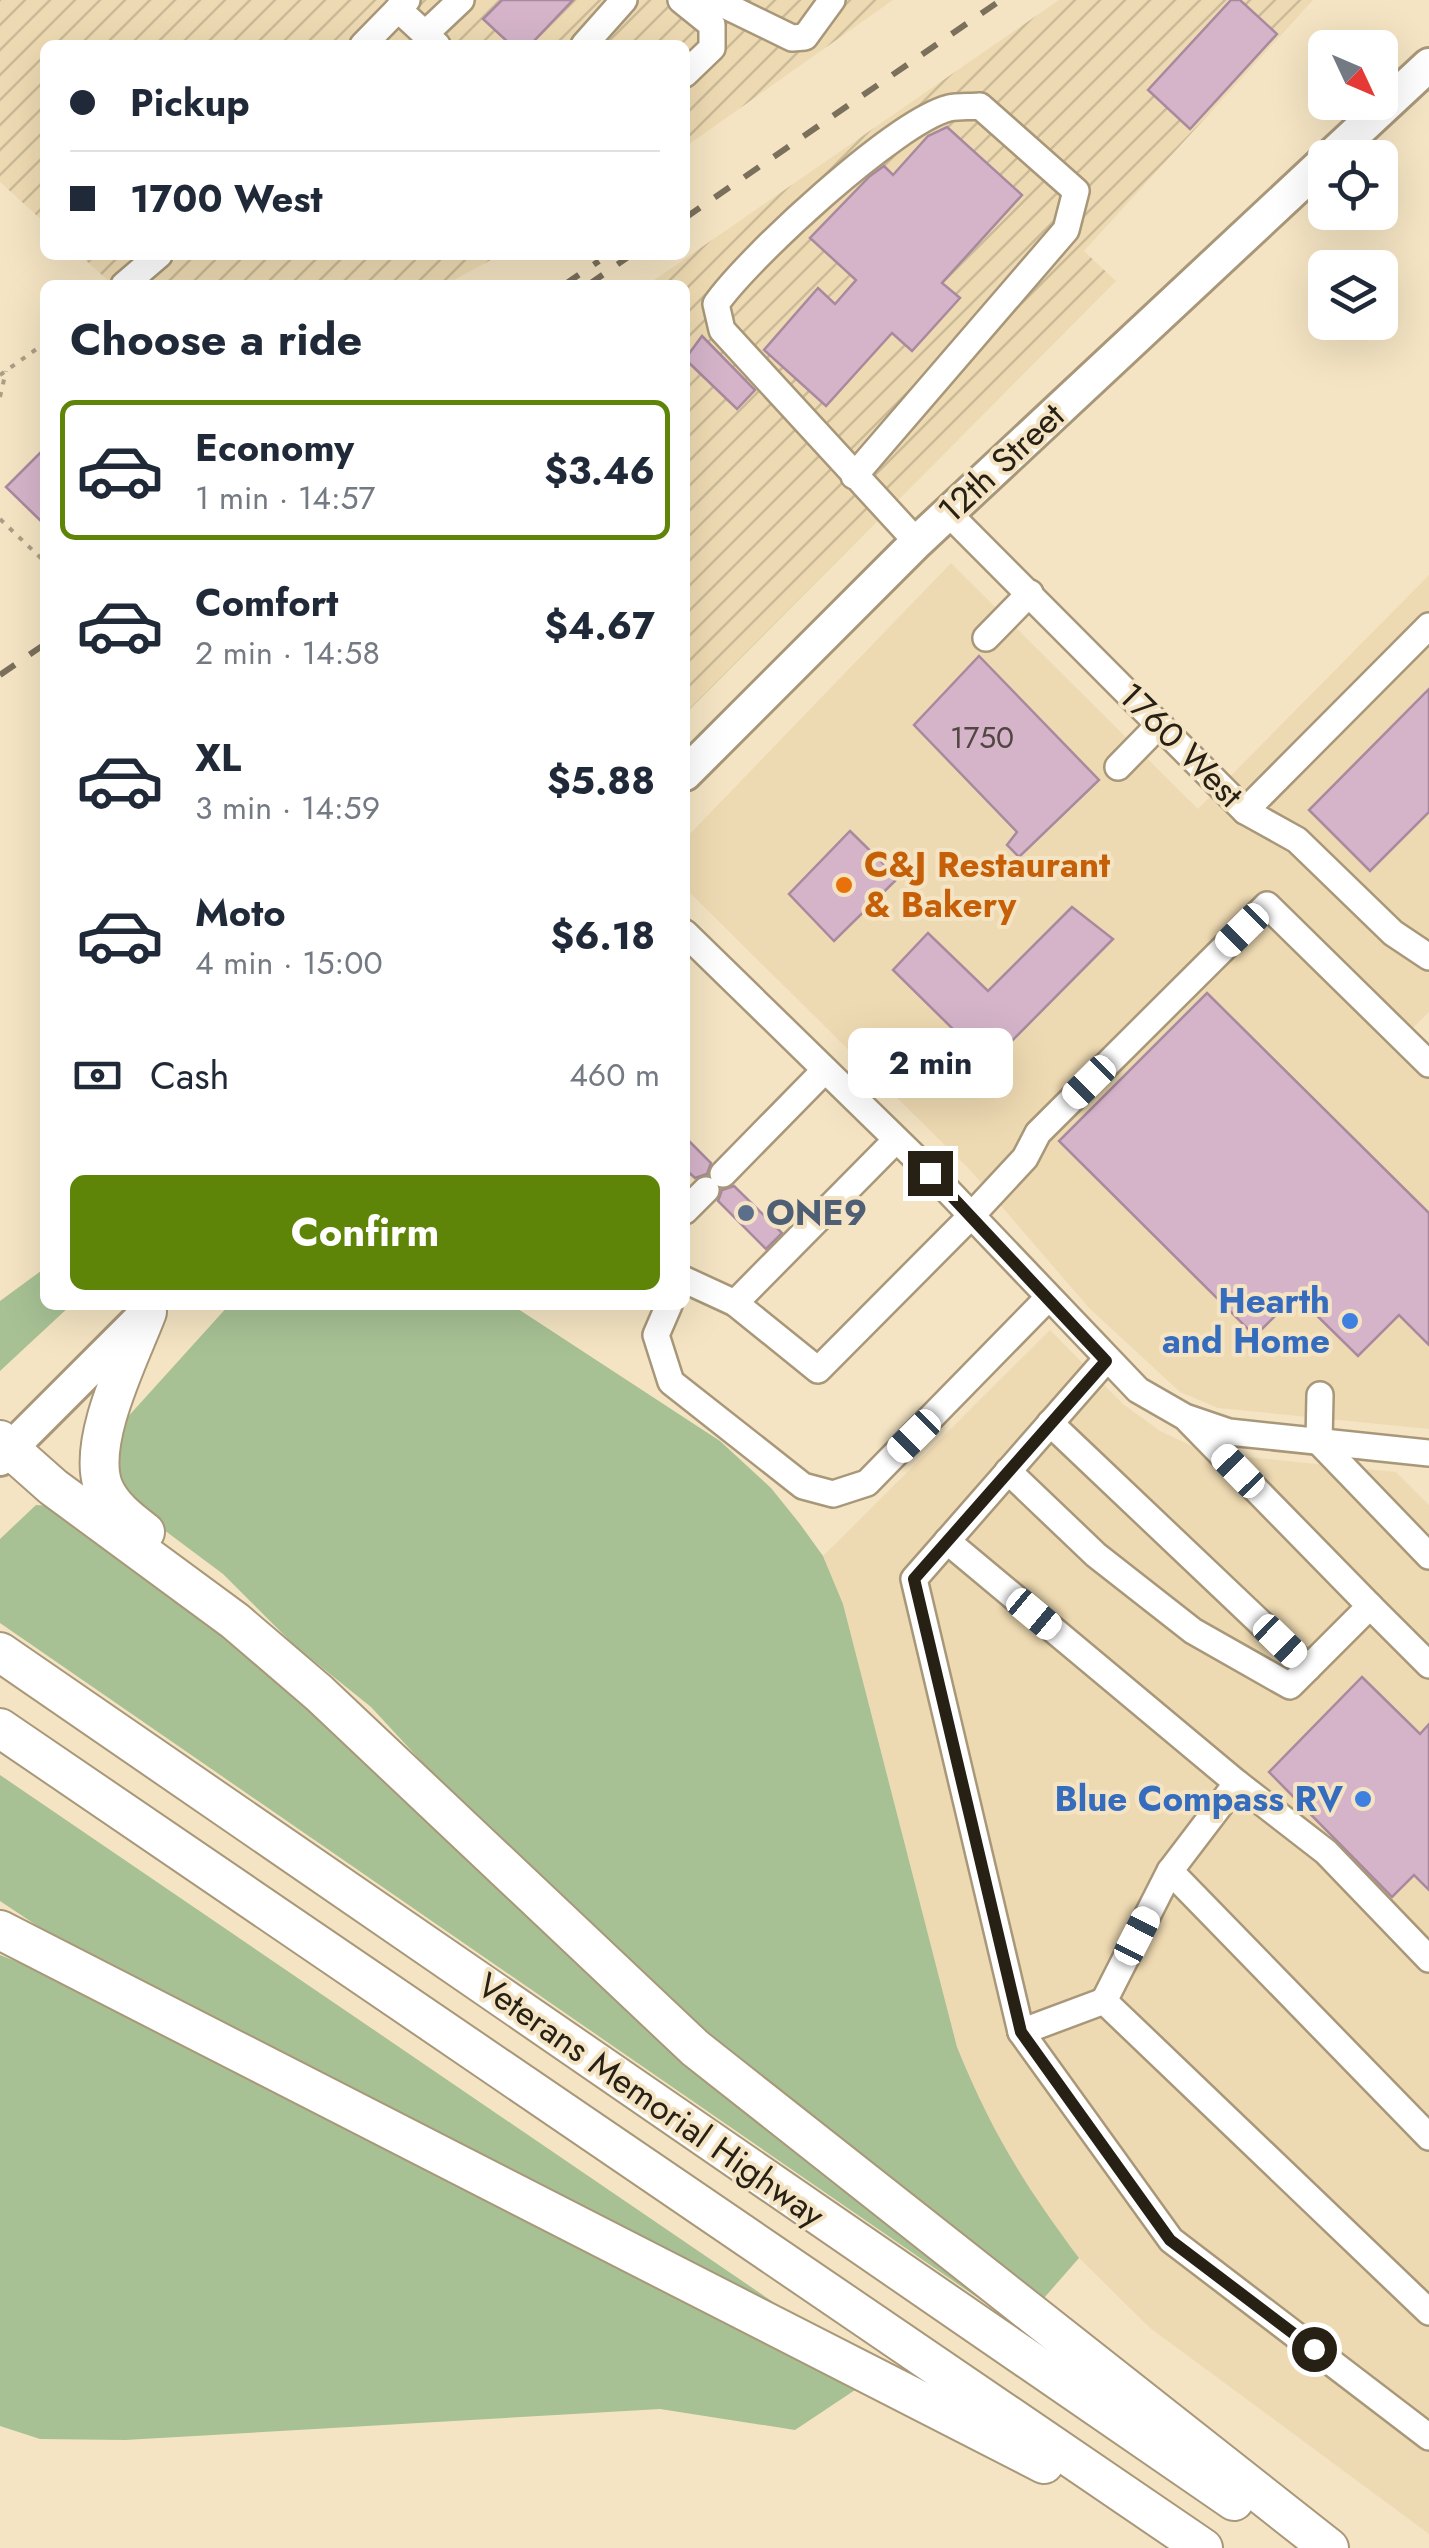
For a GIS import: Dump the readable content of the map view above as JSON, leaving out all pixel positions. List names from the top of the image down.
{
  "streets": {
    "highway": ["Veterans Memorial Highway"],
    "main road": ["12th Street"],
    "street": ["1760 West"]
  },
  "crossings": [
    ["12th Street", "1760 West"]
  ],
  "places": [
    "C&J Restaurant & Bakery",
    "ONE9",
    "Hearth and Home",
    "Blue Compass RV"
  ],
  "house_numbers": ["1750"],
  "north": "bottom right",
  "page": {
    "banner": ["Pickup", "1700 West"],
    "heading": "Choose a ride",
    "list": [
      {
        "name": "Economy",
        "note": "1 min · 14:57",
        "value": "$3.46"
      },
      {
        "name": "Comfort",
        "note": "2 min · 14:58",
        "value": "$4.67"
      },
      {
        "name": "XL",
        "note": "3 min · 14:59",
        "value": "$5.88"
      },
      {
        "name": "Moto",
        "note": "4 min · 15:00",
        "value": "$6.18"
      }
    ],
    "pay": ["Cash", "460 m"],
    "bubble": "2 min",
    "buttons": "Confirm"
  }
}
